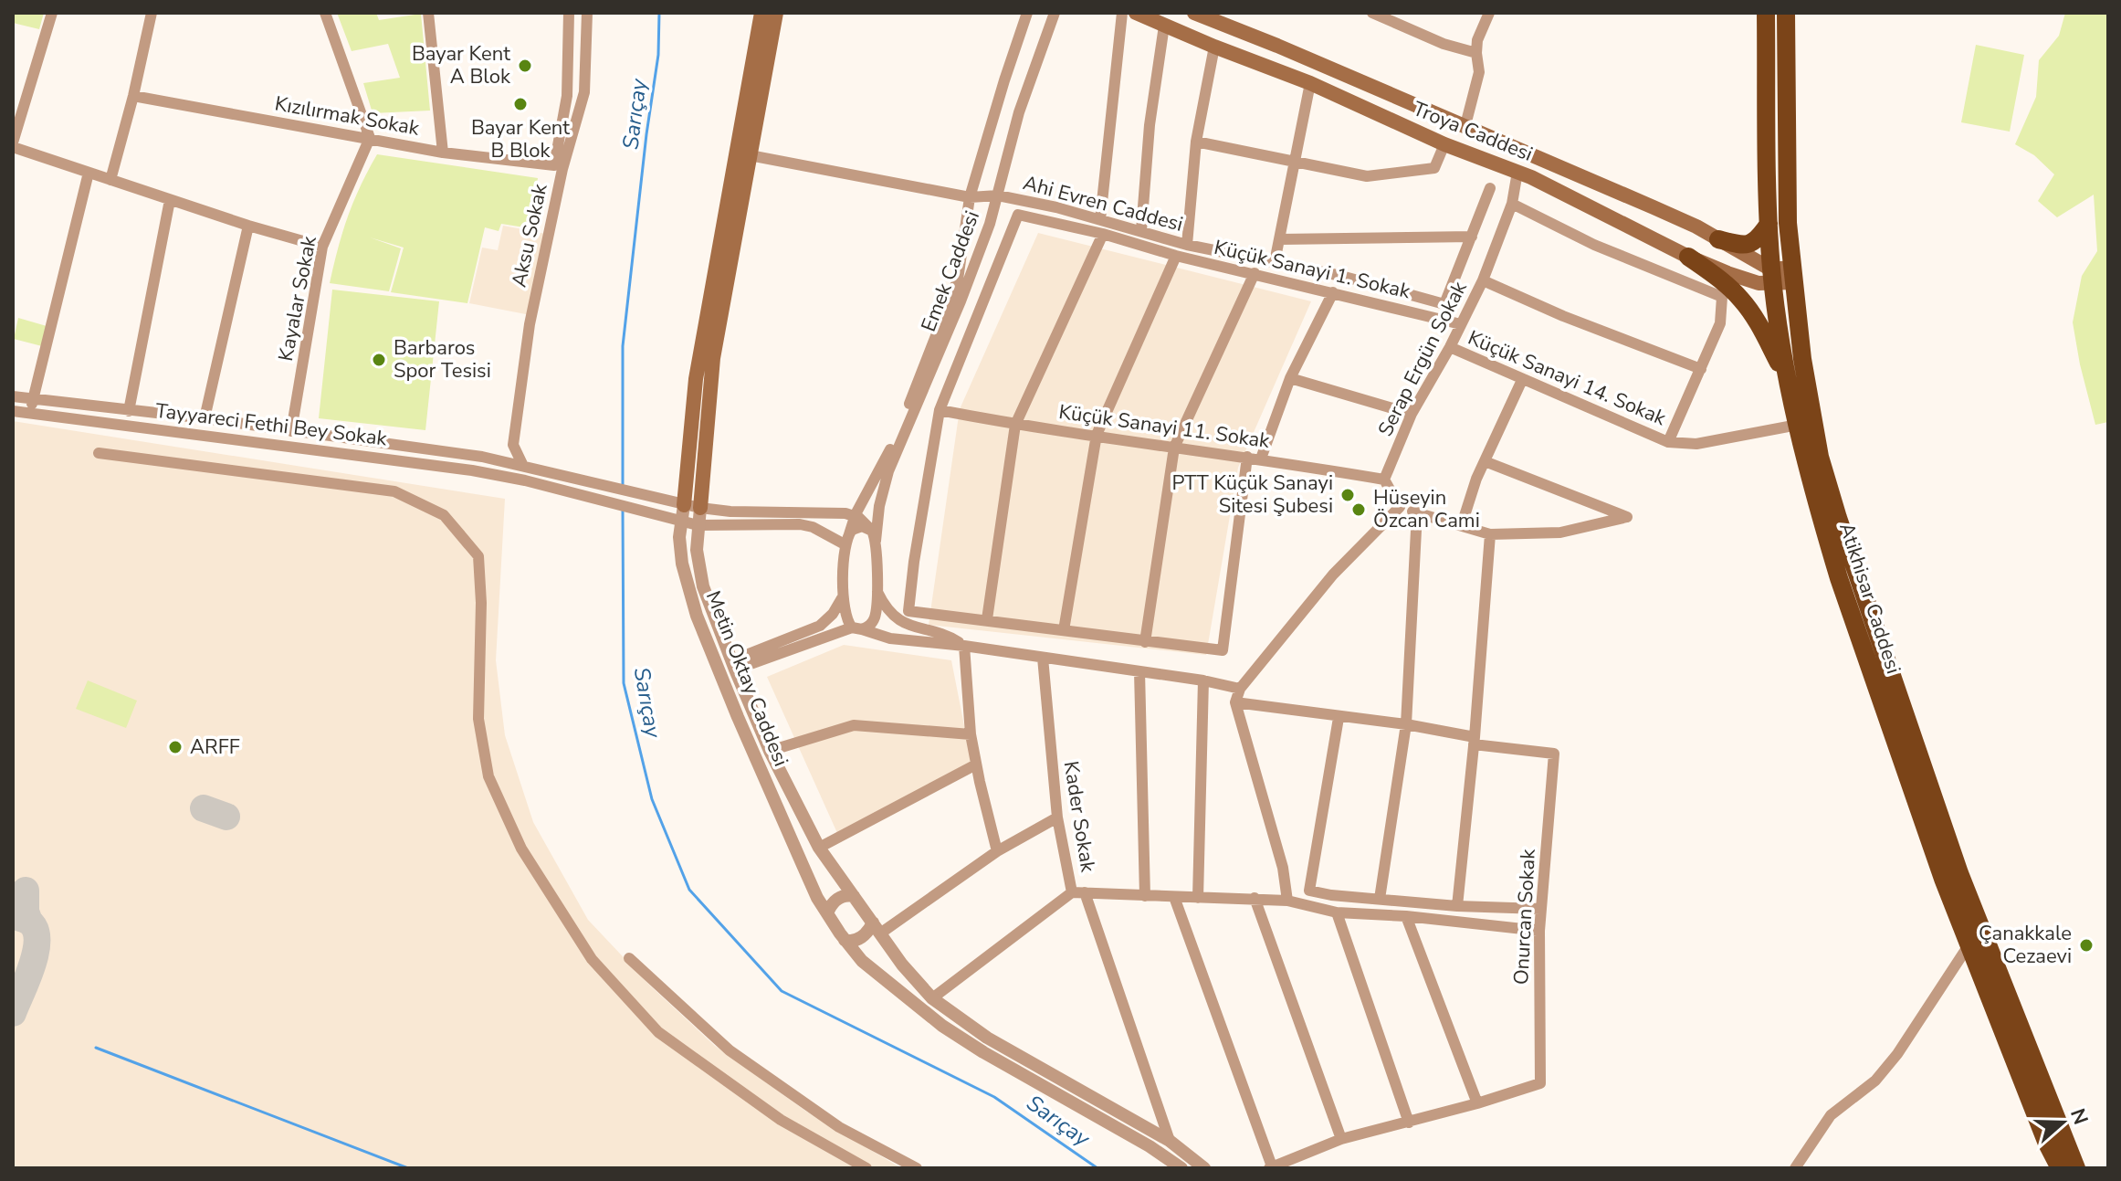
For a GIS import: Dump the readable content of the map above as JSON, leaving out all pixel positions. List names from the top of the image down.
{
  "streets": {
    "highway": ["Atikhisar Caddesi"],
    "main road": ["Troya Caddesi", "Metin Oktay Caddesi"],
    "street": [
      "Kızılırmak Sokak",
      "Ahi Evren Caddesi",
      "Aksu Sokak",
      "Küçük Sanayi 1. Sokak",
      "Emek Caddesi",
      "Kayalar Sokak",
      "Serap Ergün Sokak",
      "Küçük Sanayi 14. Sokak",
      "Tayyareci Fethi Bey Sokak",
      "Küçük Sanayi 11. Sokak",
      "Kader Sokak",
      "Onurcan Sokak"
    ]
  },
  "crossings": [
    ["Kızılırmak Sokak", "Aksu Sokak"],
    ["Kızılırmak Sokak", "Kayalar Sokak"],
    ["Troya Caddesi", "Serap Ergün Sokak"],
    ["Troya Caddesi", "Atikhisar Caddesi"],
    ["Ahi Evren Caddesi", "Emek Caddesi"],
    ["Ahi Evren Caddesi", "Metin Oktay Caddesi"],
    ["Aksu Sokak", "Tayyareci Fethi Bey Sokak"],
    ["Küçük Sanayi 1. Sokak", "Serap Ergün Sokak"],
    ["Küçük Sanayi 1. Sokak", "Küçük Sanayi 11. Sokak"],
    ["Emek Caddesi", "Tayyareci Fethi Bey Sokak"],
    ["Kayalar Sokak", "Tayyareci Fethi Bey Sokak"],
    ["Serap Ergün Sokak", "Küçük Sanayi 14. Sokak"],
    ["Serap Ergün Sokak", "Küçük Sanayi 11. Sokak"],
    ["Küçük Sanayi 14. Sokak", "Atikhisar Caddesi"],
    ["Tayyareci Fethi Bey Sokak", "Metin Oktay Caddesi"],
    ["Metin Oktay Caddesi", "Kader Sokak"]
  ],
  "water": ["Sarıçay"],
  "places": [
    "Bayar Kent A Blok",
    "Bayar Kent B Blok",
    "Barbaros Spor Tesisi",
    "PTT Küçük Sanayi Sitesi Şubesi",
    "Hüseyin Özcan Cami",
    "ARFF",
    "Çanakkale Cezaevi"
  ],
  "north": "right"
}
